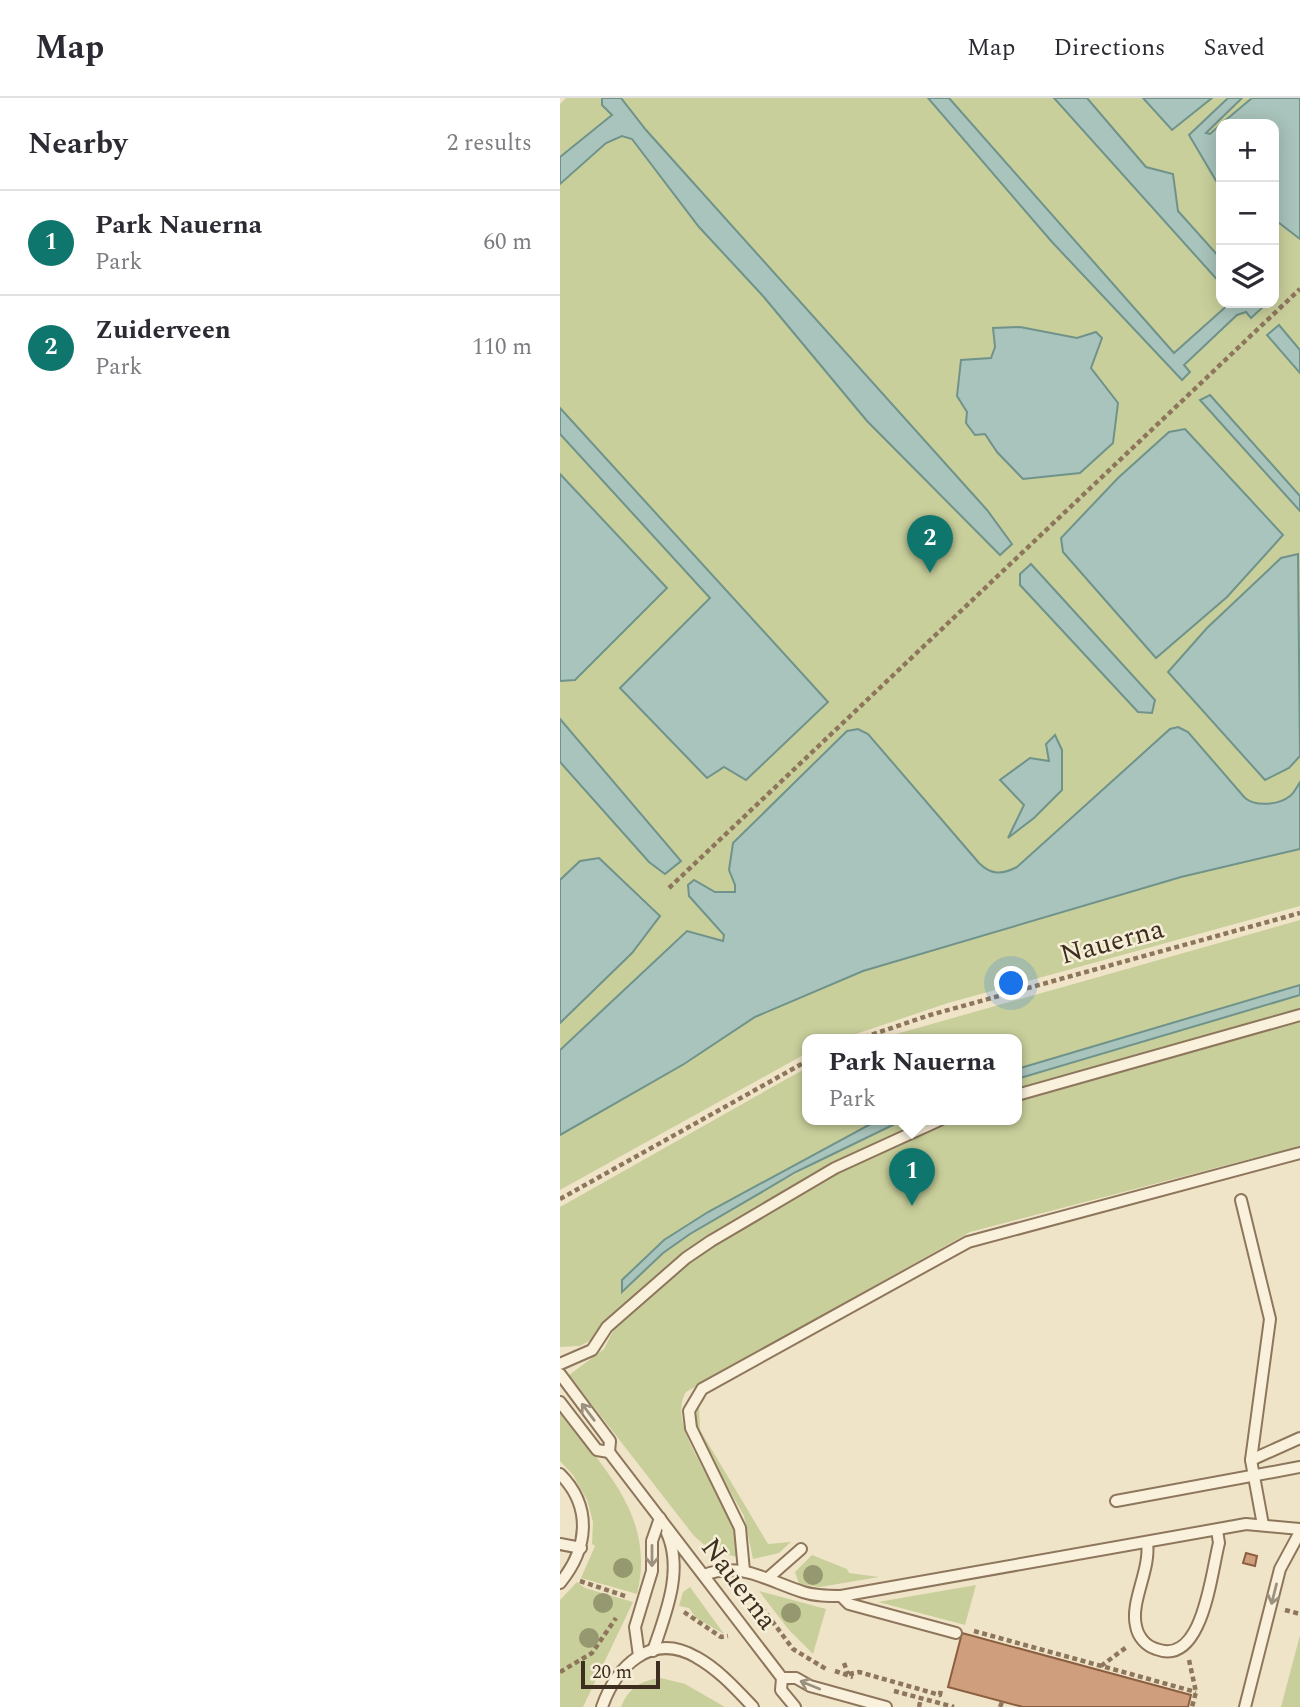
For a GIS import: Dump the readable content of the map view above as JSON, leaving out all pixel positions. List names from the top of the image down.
{
  "streets": {
    "lane": ["Nauerna"]
  },
  "scale_bar": "20 m",
  "page": {
    "header": "Map",
    "nav": ["Map", "Directions", "Saved"],
    "heading": ["Nearby", "2 results"],
    "map_buttons": ["+", "−"],
    "list": [
      {
        "mark": "1",
        "name": "Park Nauerna",
        "note": "Park",
        "value": "60 m"
      },
      {
        "mark": "2",
        "name": "Zuiderveen",
        "note": "Park",
        "value": "110 m"
      }
    ],
    "pins": ["2", "1"],
    "popup": ["Park Nauerna", "Park"],
    "scale": "20 m"
  }
}
